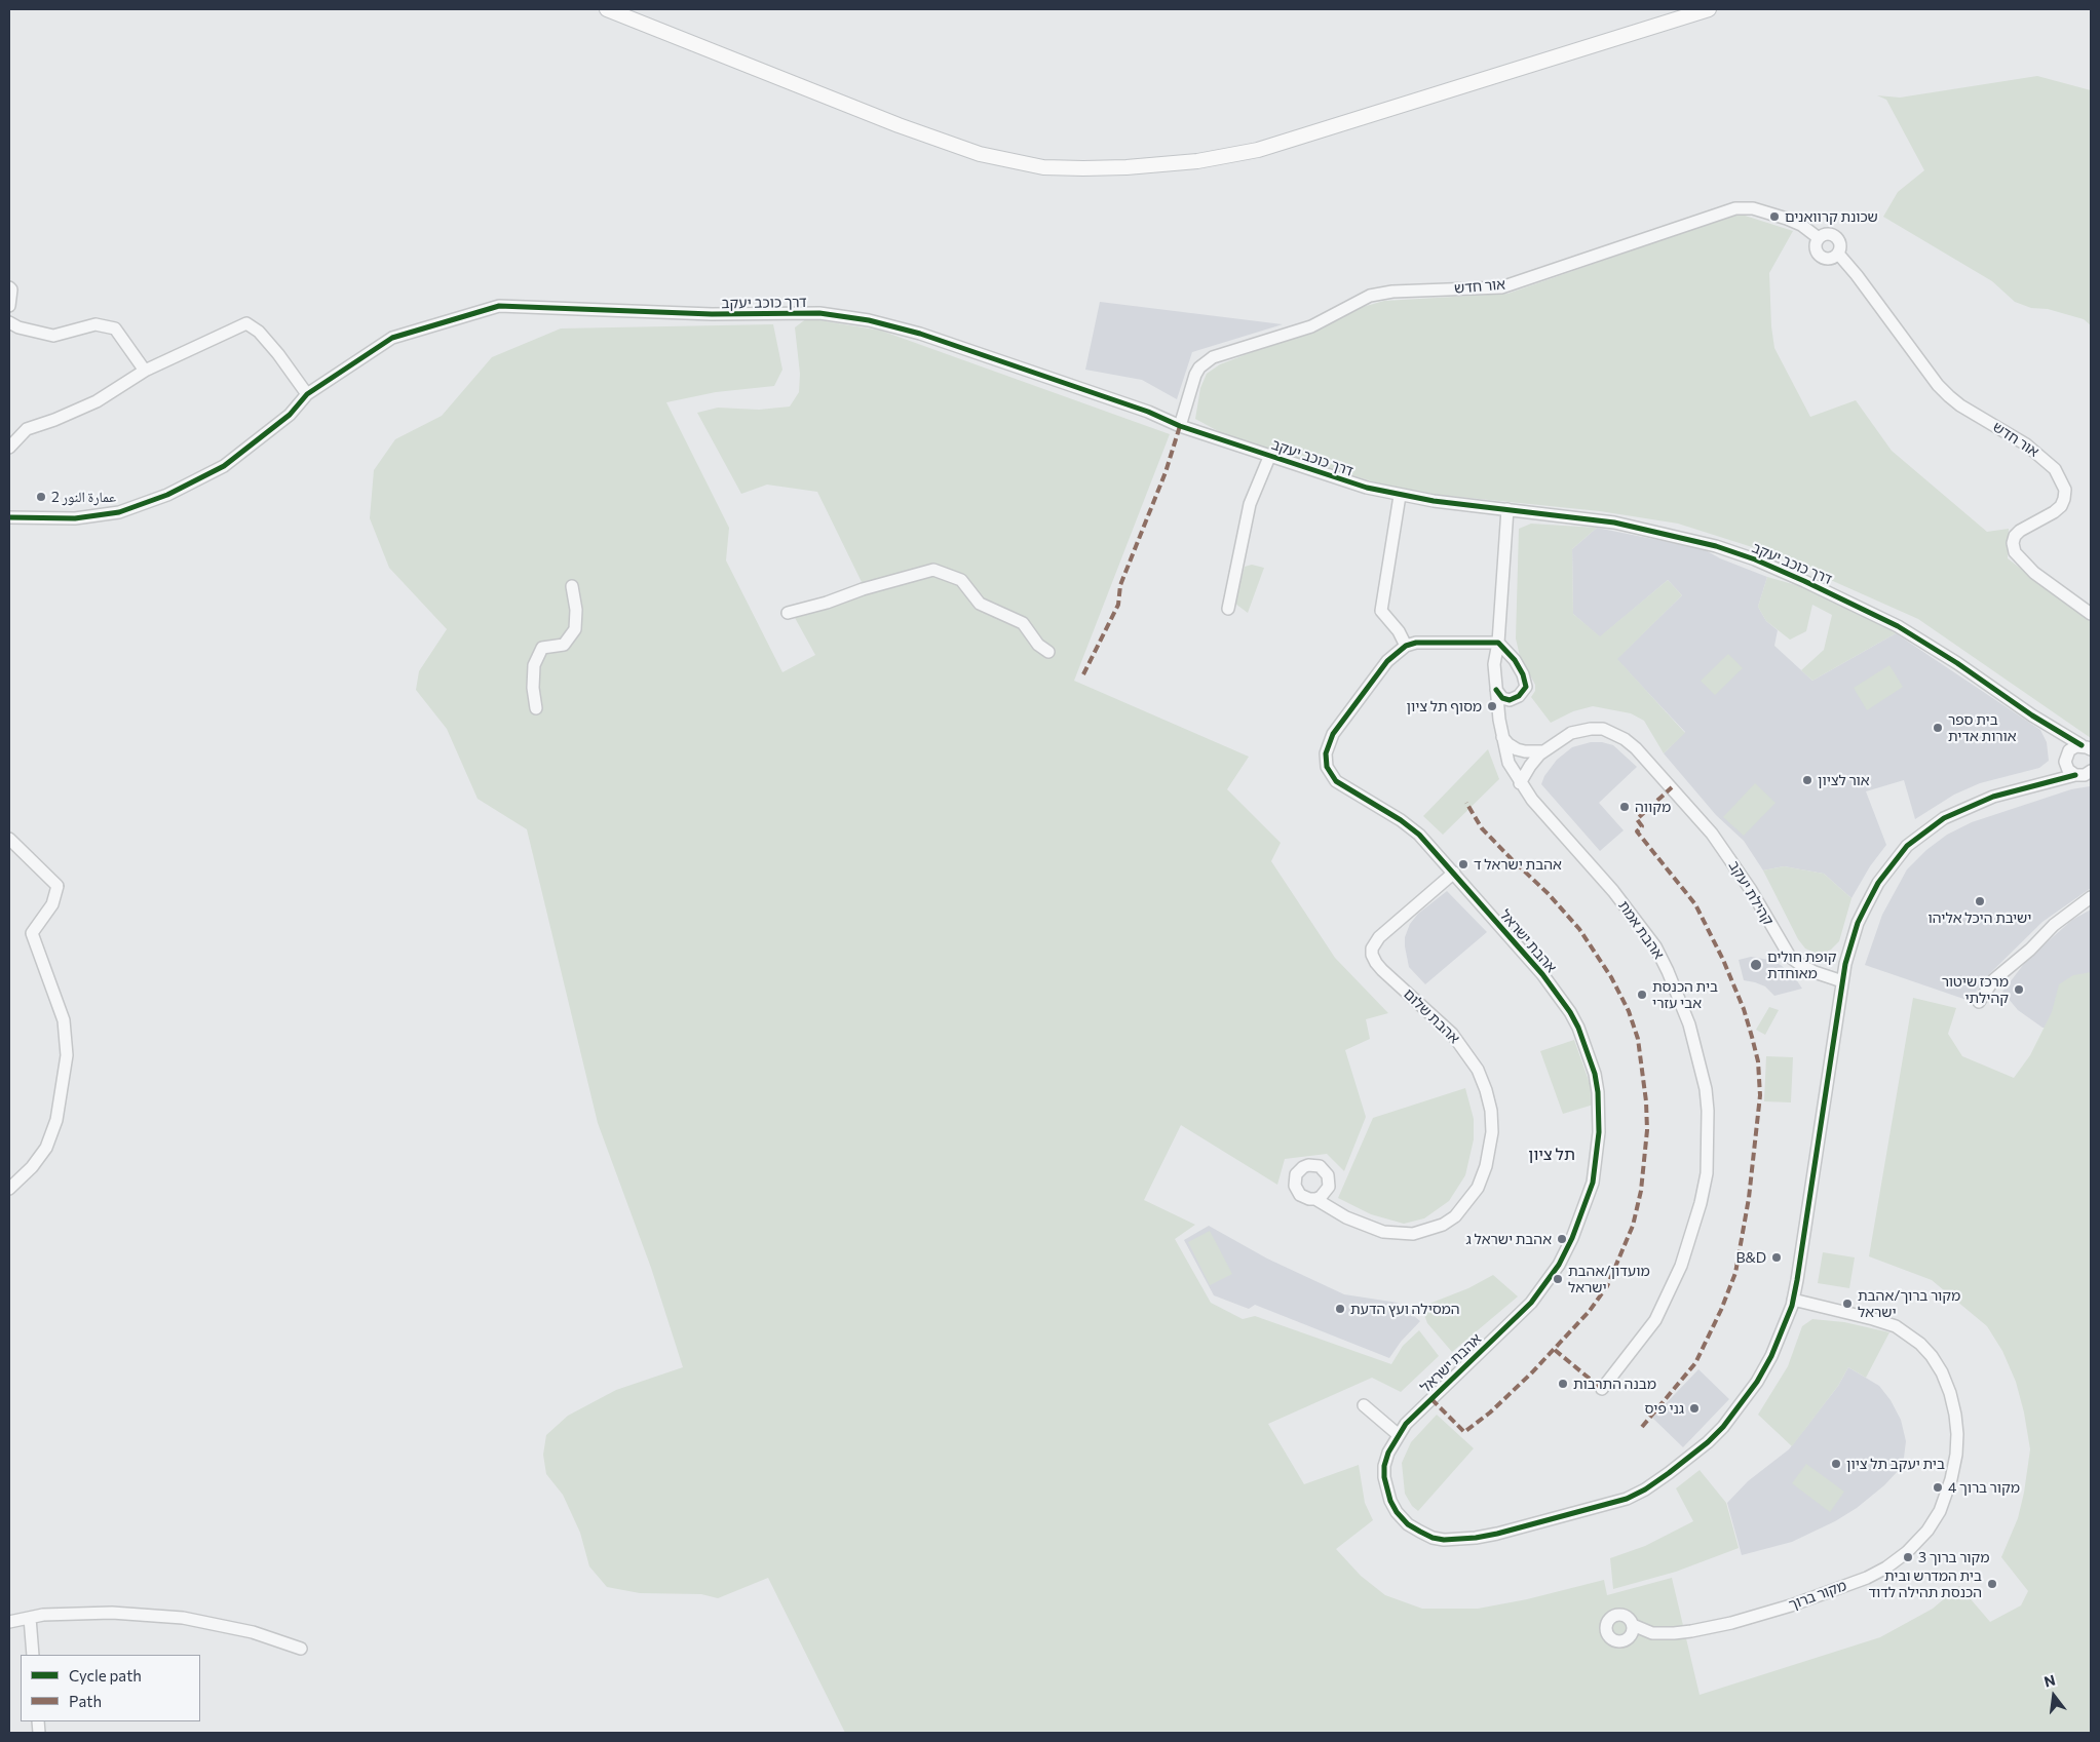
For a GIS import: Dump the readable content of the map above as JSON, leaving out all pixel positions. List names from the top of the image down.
{
  "streets": {
    "street": [
      "אור חדש",
      "דרך כוכב יעקב",
      "קהילת יעקב",
      "אהבת אמת",
      "אהבת ישראל",
      "אהבת שלום",
      "מקור ברוך"
    ]
  },
  "crossings": [
    ["אור חדש", "דרך כוכב יעקב"],
    ["דרך כוכב יעקב", "אהבת אמת"],
    ["דרך כוכב יעקב", "אהבת ישראל"],
    ["קהילת יעקב", "אהבת אמת"],
    ["קהילת יעקב", "אהבת ישראל"],
    ["אהבת אמת", "אהבת ישראל"],
    ["אהבת ישראל", "אהבת שלום"],
    ["אהבת ישראל", "מקור ברוך"]
  ],
  "districts": ["תל ציון"],
  "places": [
    "שכונת קרוואנים",
    "عمارة النور 2",
    "מסוף תל ציון",
    "בית ספר אורות אדית",
    "אור לציון",
    "מקווה",
    "אהבת ישראל ד",
    "ישיבת היכל אליהו",
    "קופת חולים מאוחדת",
    "מרכז שיטור קהילתי",
    "בית הכנסת אבי עזרי",
    "אהבת ישראל ג",
    "B&D",
    "מועדון/אהבת ישראל",
    "מקור ברוך/אהבת ישראל",
    "המסילה ועץ הדעת",
    "מבנה התרבות",
    "גני פיס",
    "בית יעקב תל ציון",
    "מקור ברוך 4",
    "מקור ברוך 3",
    "בית המדרש ובית הכנסת תהילה לדוד"
  ],
  "legend": ["Cycle path", "Path"],
  "north": "top"
}
